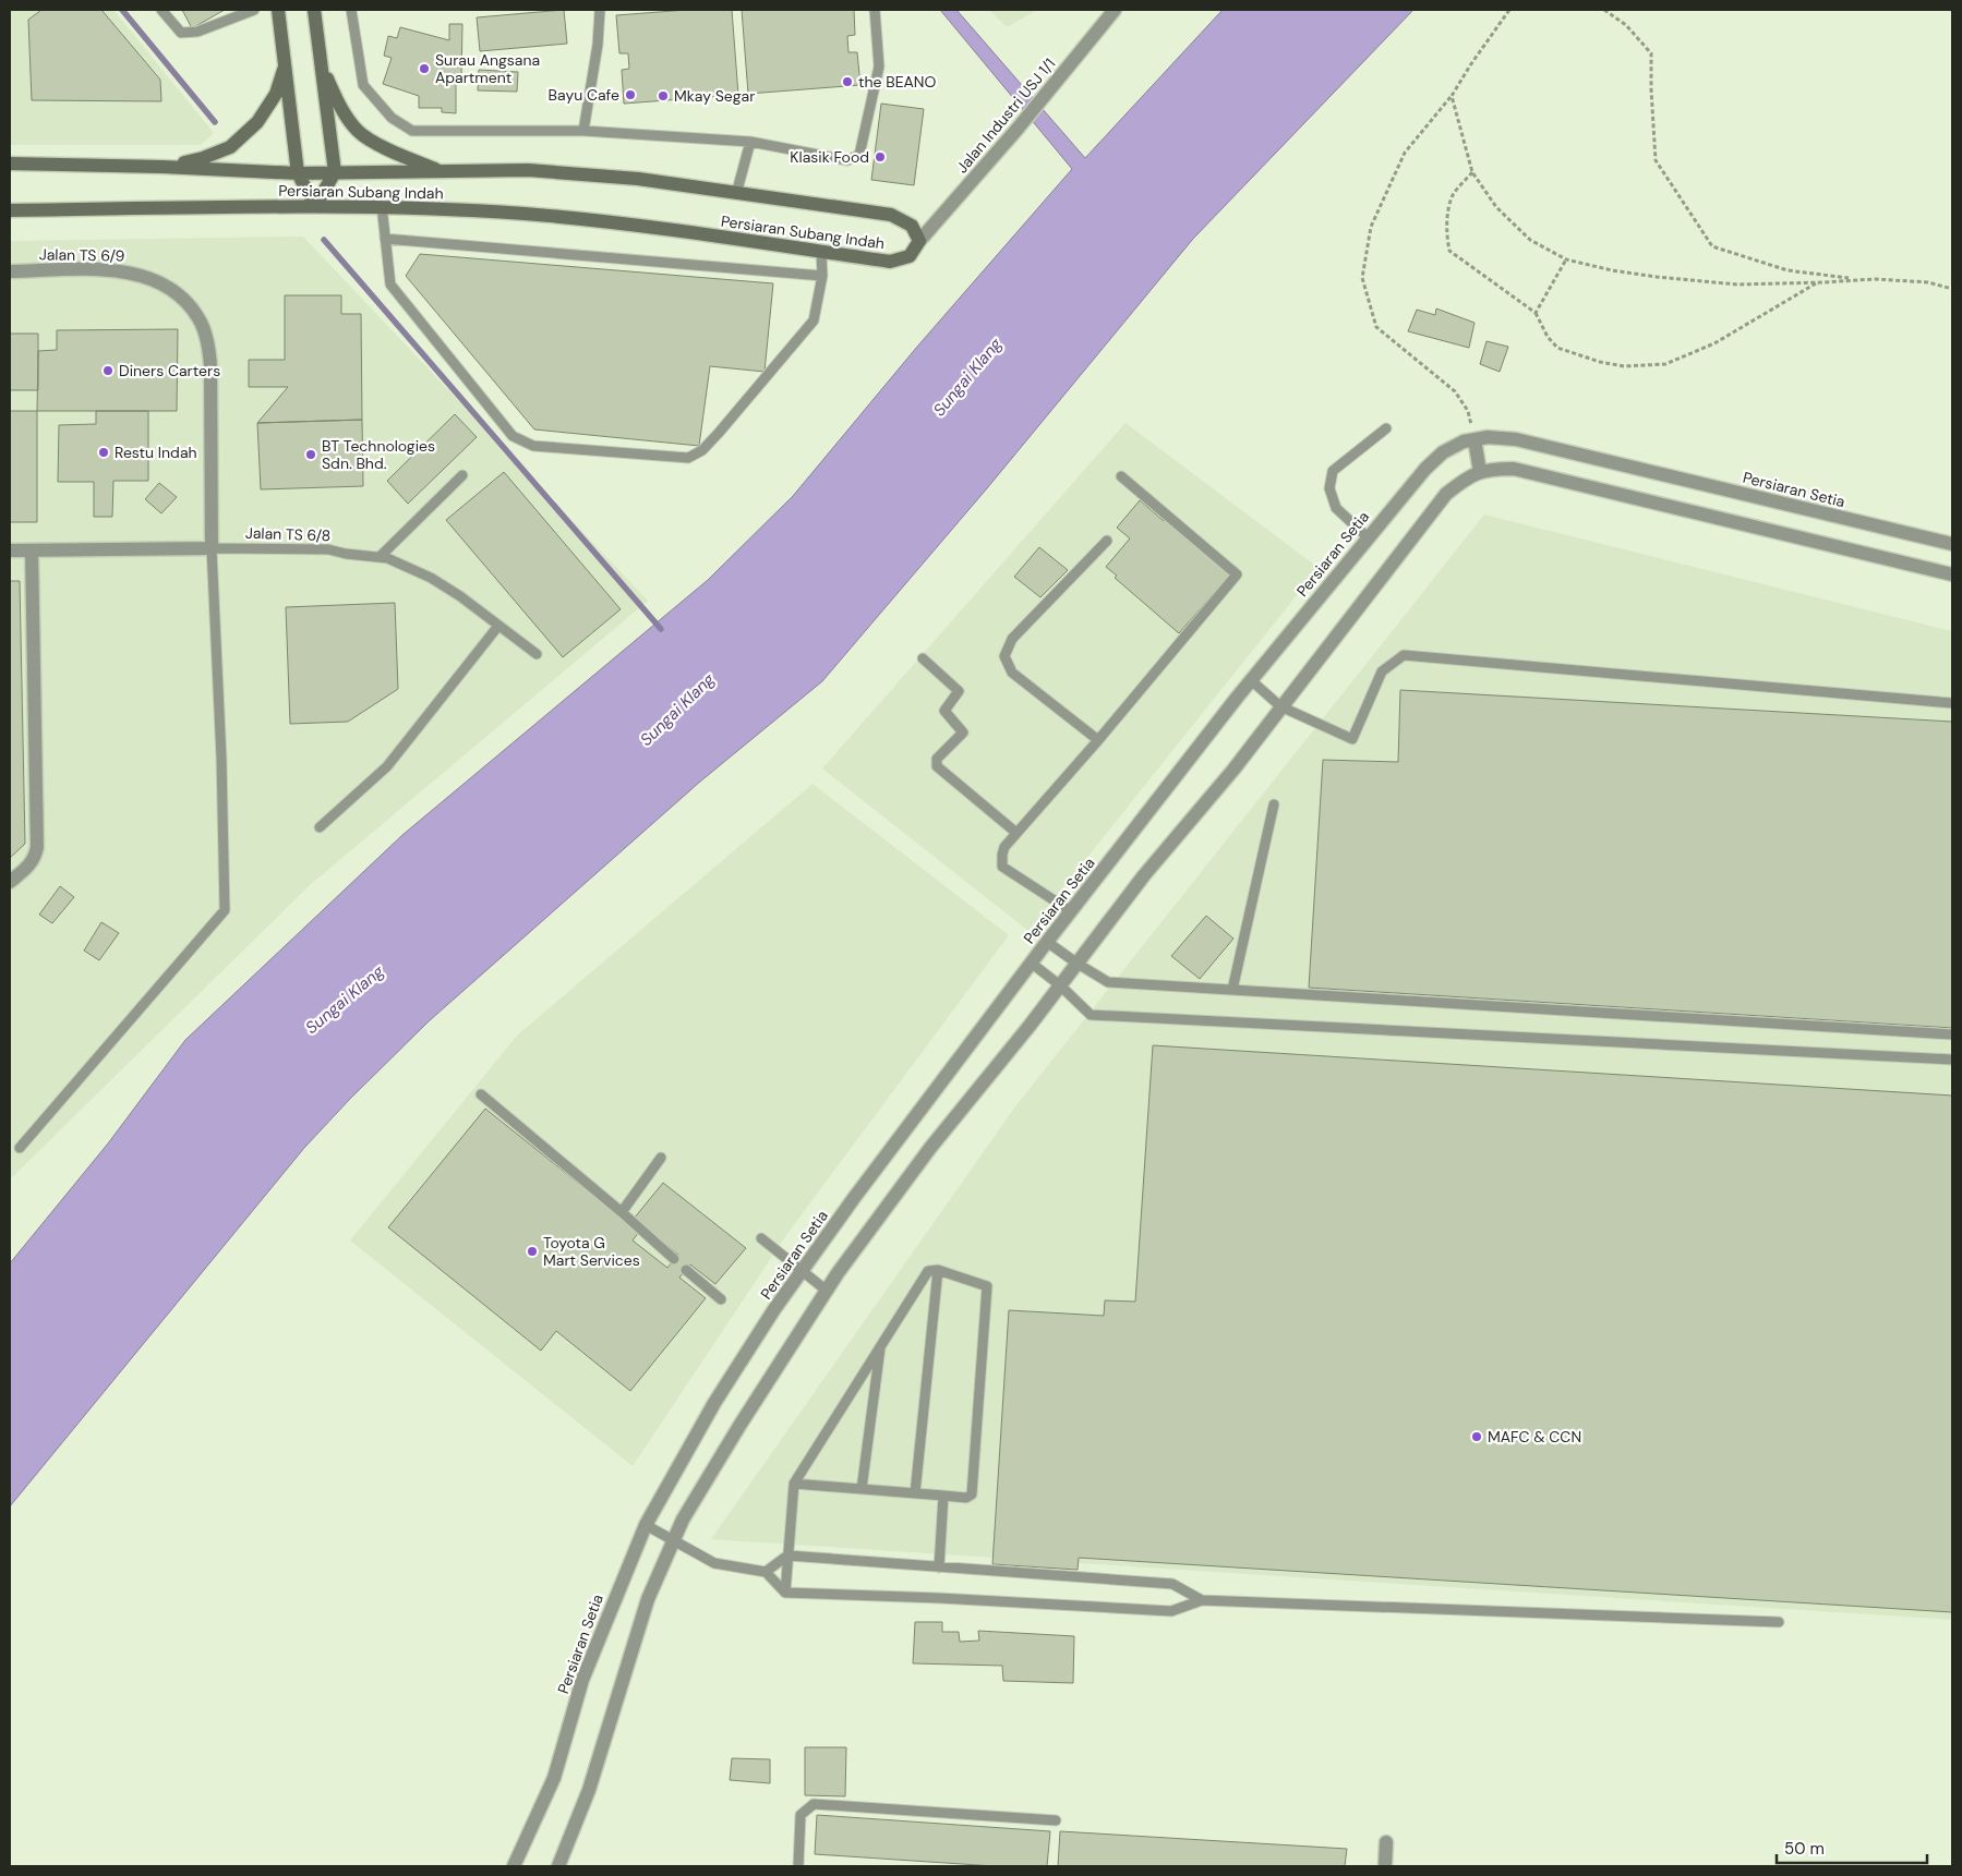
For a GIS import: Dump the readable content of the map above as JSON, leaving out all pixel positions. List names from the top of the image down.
{
  "streets": {
    "main road": ["Persiaran Subang Indah"],
    "street": [
      "Jalan Industri USJ 1/1",
      "Jalan TS 6/9",
      "Persiaran Setia",
      "Jalan TS 6/8"
    ]
  },
  "crossings": [
    ["Jalan Industri USJ 1/1", "Persiaran Subang Indah"],
    ["Jalan TS 6/9", "Jalan TS 6/8"]
  ],
  "water": ["Sungai Klang"],
  "places": [
    "Surau Angsana Apartment",
    "the BEANO",
    "Bayu Cafe",
    "Mkay Segar",
    "Klasik Food",
    "Diners Carters",
    "Restu Indah",
    "BT Technologies Sdn. Bhd.",
    "Toyota G Mart Services",
    "MAFC & CCN"
  ],
  "scale_bar": "50 m"
}
